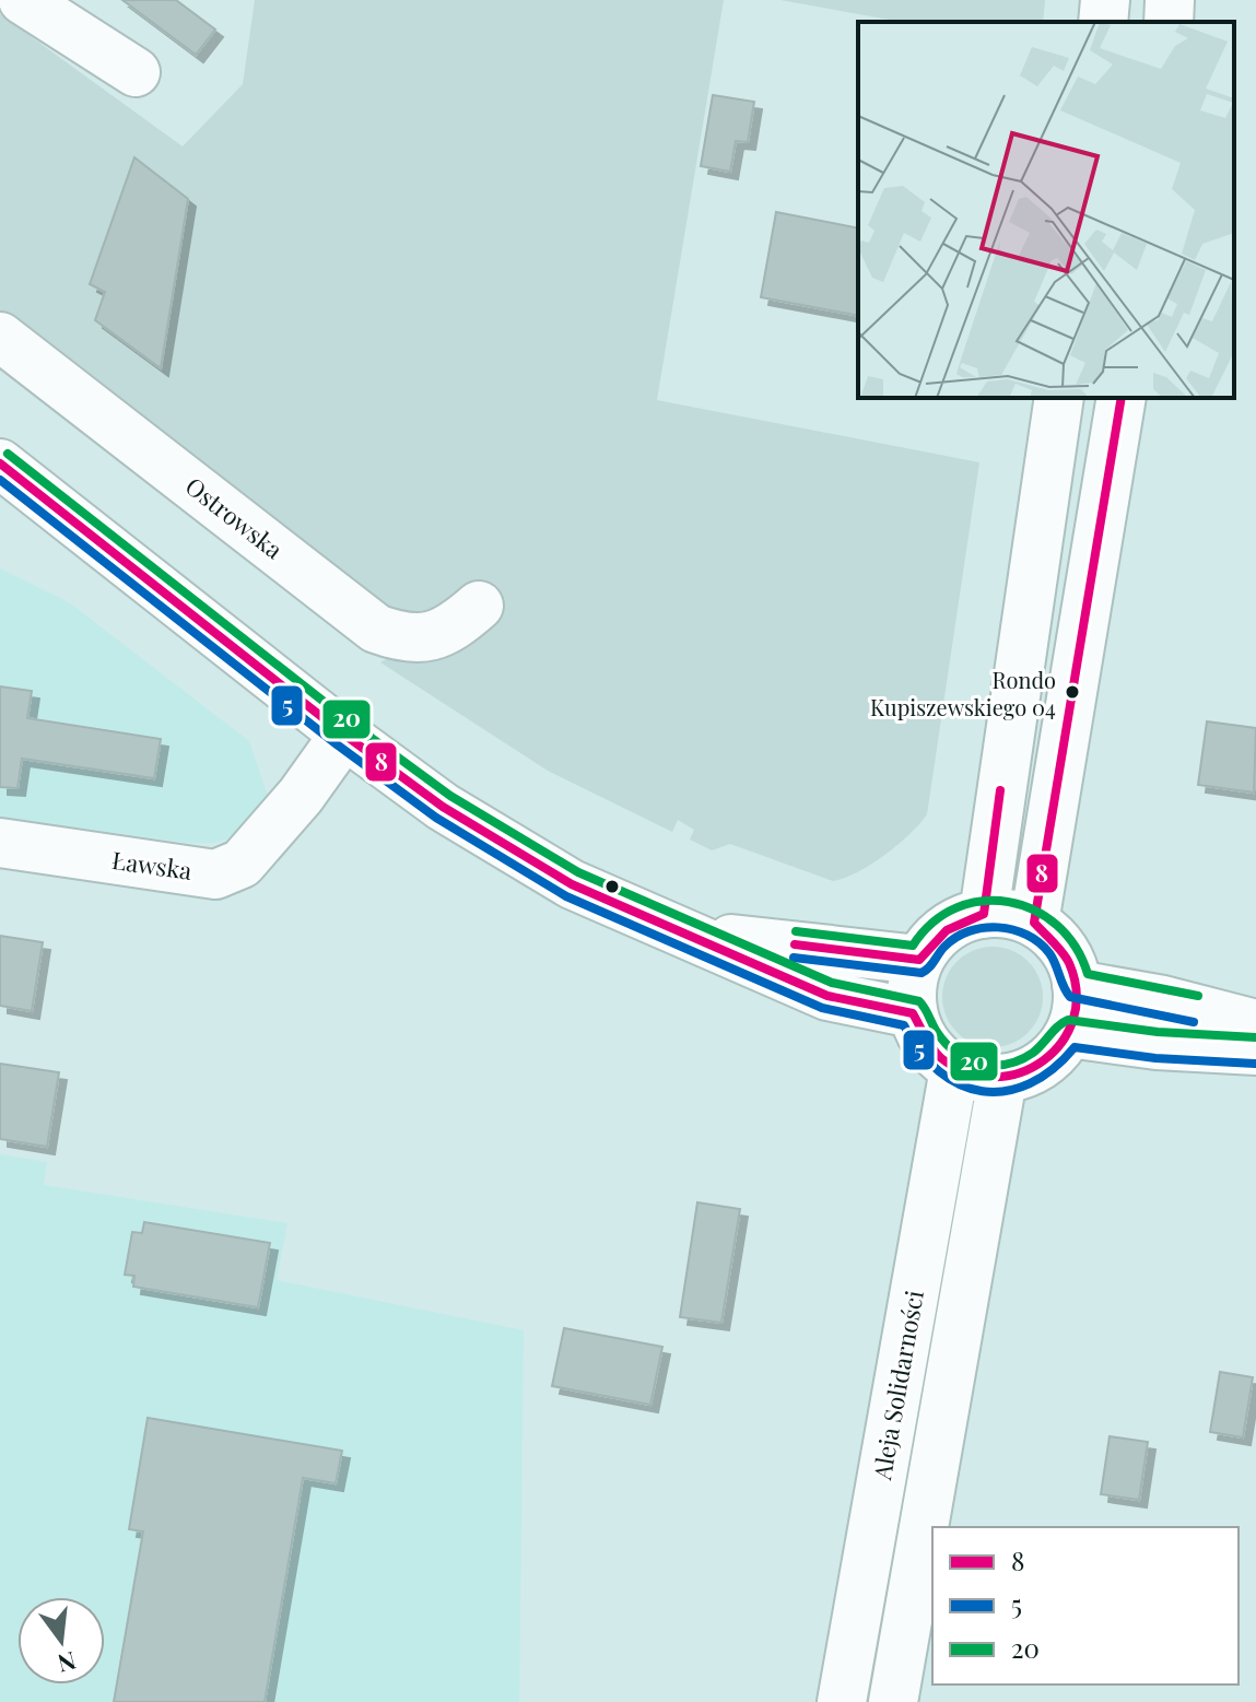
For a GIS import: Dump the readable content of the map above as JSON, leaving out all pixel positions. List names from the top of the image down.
{
  "streets": {
    "main road": ["Ostrowska", "Ławska", "Aleja Solidarności"]
  },
  "places": ["Rondo Kupiszewskiego 04"],
  "lines": ["transit line 8", "transit line 20", "transit line 5"],
  "legend": ["8", "5", "20"],
  "north": "bottom"
}
